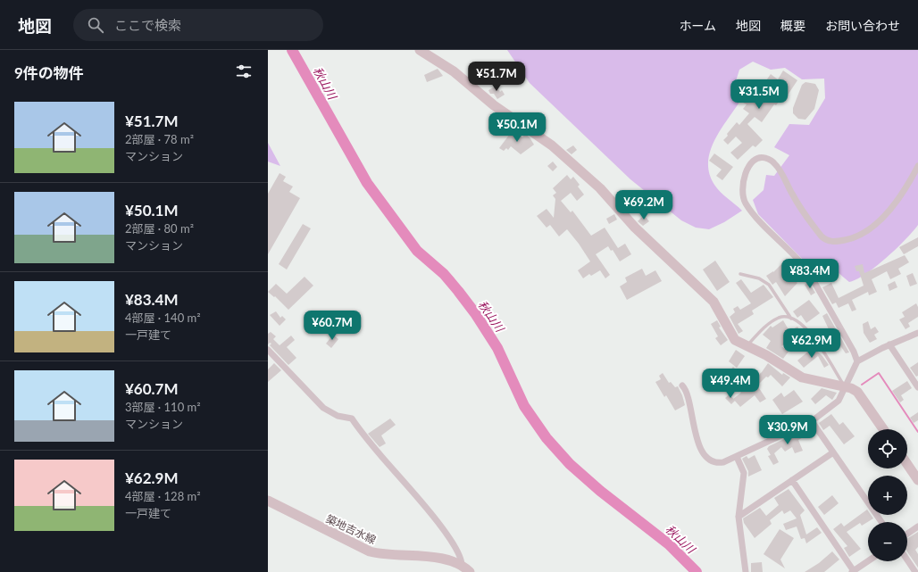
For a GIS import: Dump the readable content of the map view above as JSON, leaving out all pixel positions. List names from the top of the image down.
{
  "streets": {
    "street": ["築地吉水線"]
  },
  "water": ["秋山川"],
  "page": {
    "header": "地図",
    "search": "ここで検索",
    "nav": [
      "ホーム",
      "地図",
      "概要",
      "お問い合わせ"
    ],
    "heading": "9件の物件",
    "price": [
      "¥51.7M",
      "¥31.5M",
      "¥50.1M",
      "¥69.2M",
      "¥83.4M",
      "¥60.7M",
      "¥62.9M",
      "¥49.4M",
      "¥30.9M"
    ],
    "list": [
      {
        "name": "¥51.7M",
        "note": "2部屋 · 78 m² · マンション"
      },
      {
        "name": "¥50.1M",
        "note": "2部屋 · 80 m² · マンション"
      },
      {
        "name": "¥83.4M",
        "note": "4部屋 · 140 m² · 一戸建て"
      },
      {
        "name": "¥60.7M",
        "note": "3部屋 · 110 m² · マンション"
      },
      {
        "name": "¥62.9M",
        "note": "4部屋 · 128 m² · 一戸建て"
      }
    ],
    "map_buttons": ["+", "−"]
  }
}
